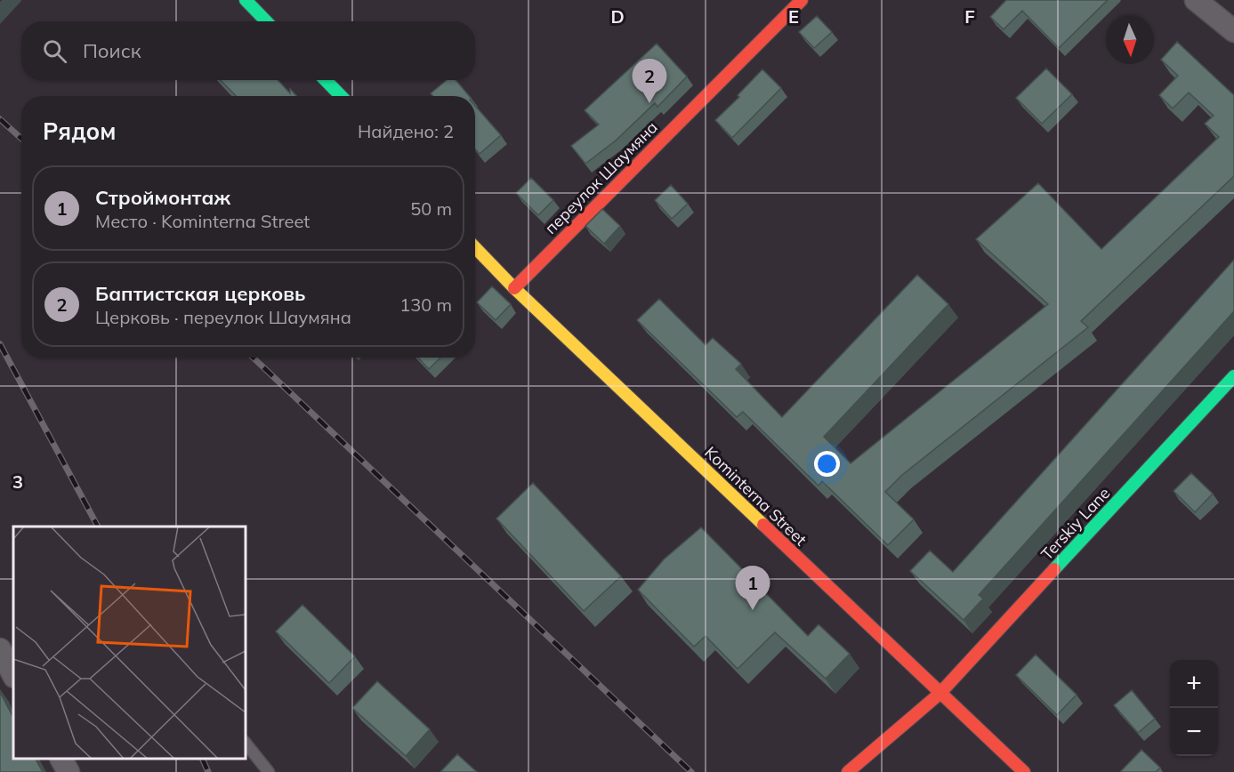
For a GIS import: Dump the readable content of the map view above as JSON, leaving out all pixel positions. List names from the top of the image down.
{
  "streets": {
    "street": ["переулок Шаумяна", "Kominterna Street", "Terskiy Lane"]
  },
  "crossings": [
    ["переулок Шаумяна", "Kominterna Street"],
    ["Kominterna Street", "Terskiy Lane"]
  ],
  "north": "bottom",
  "page": {
    "search": "Поиск",
    "pins": ["2", "1"],
    "heading": ["Рядом", "Найдено: 2"],
    "list": [
      {
        "mark": "1",
        "name": "Строймонтаж",
        "note": "Место · Kominterna Street",
        "value": "50 m"
      },
      {
        "mark": "2",
        "name": "Баптистская церковь",
        "note": "Церковь · переулок Шаумяна",
        "value": "130 m"
      }
    ],
    "map_buttons": ["+", "−"]
  },
  "grid": {
    "columns": ["D", "E", "F"],
    "rows": ["3"]
  }
}
